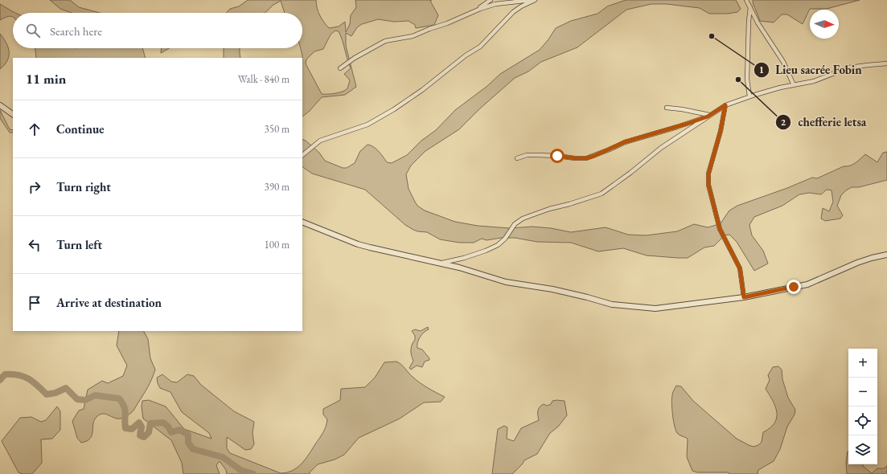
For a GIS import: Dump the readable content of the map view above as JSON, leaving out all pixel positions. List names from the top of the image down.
{
  "places": ["Lieu sacrée Fobin", "chefferie letsa"],
  "north": "right",
  "page": {
    "search": "Search here",
    "heading": ["11 min", "Walk · 840 m"],
    "list": [
      ["Continue", "350 m"],
      ["Turn right", "390 m"],
      ["Turn left", "100 m"],
      "Arrive at destination"
    ],
    "map_buttons": ["+", "−"]
  }
}
